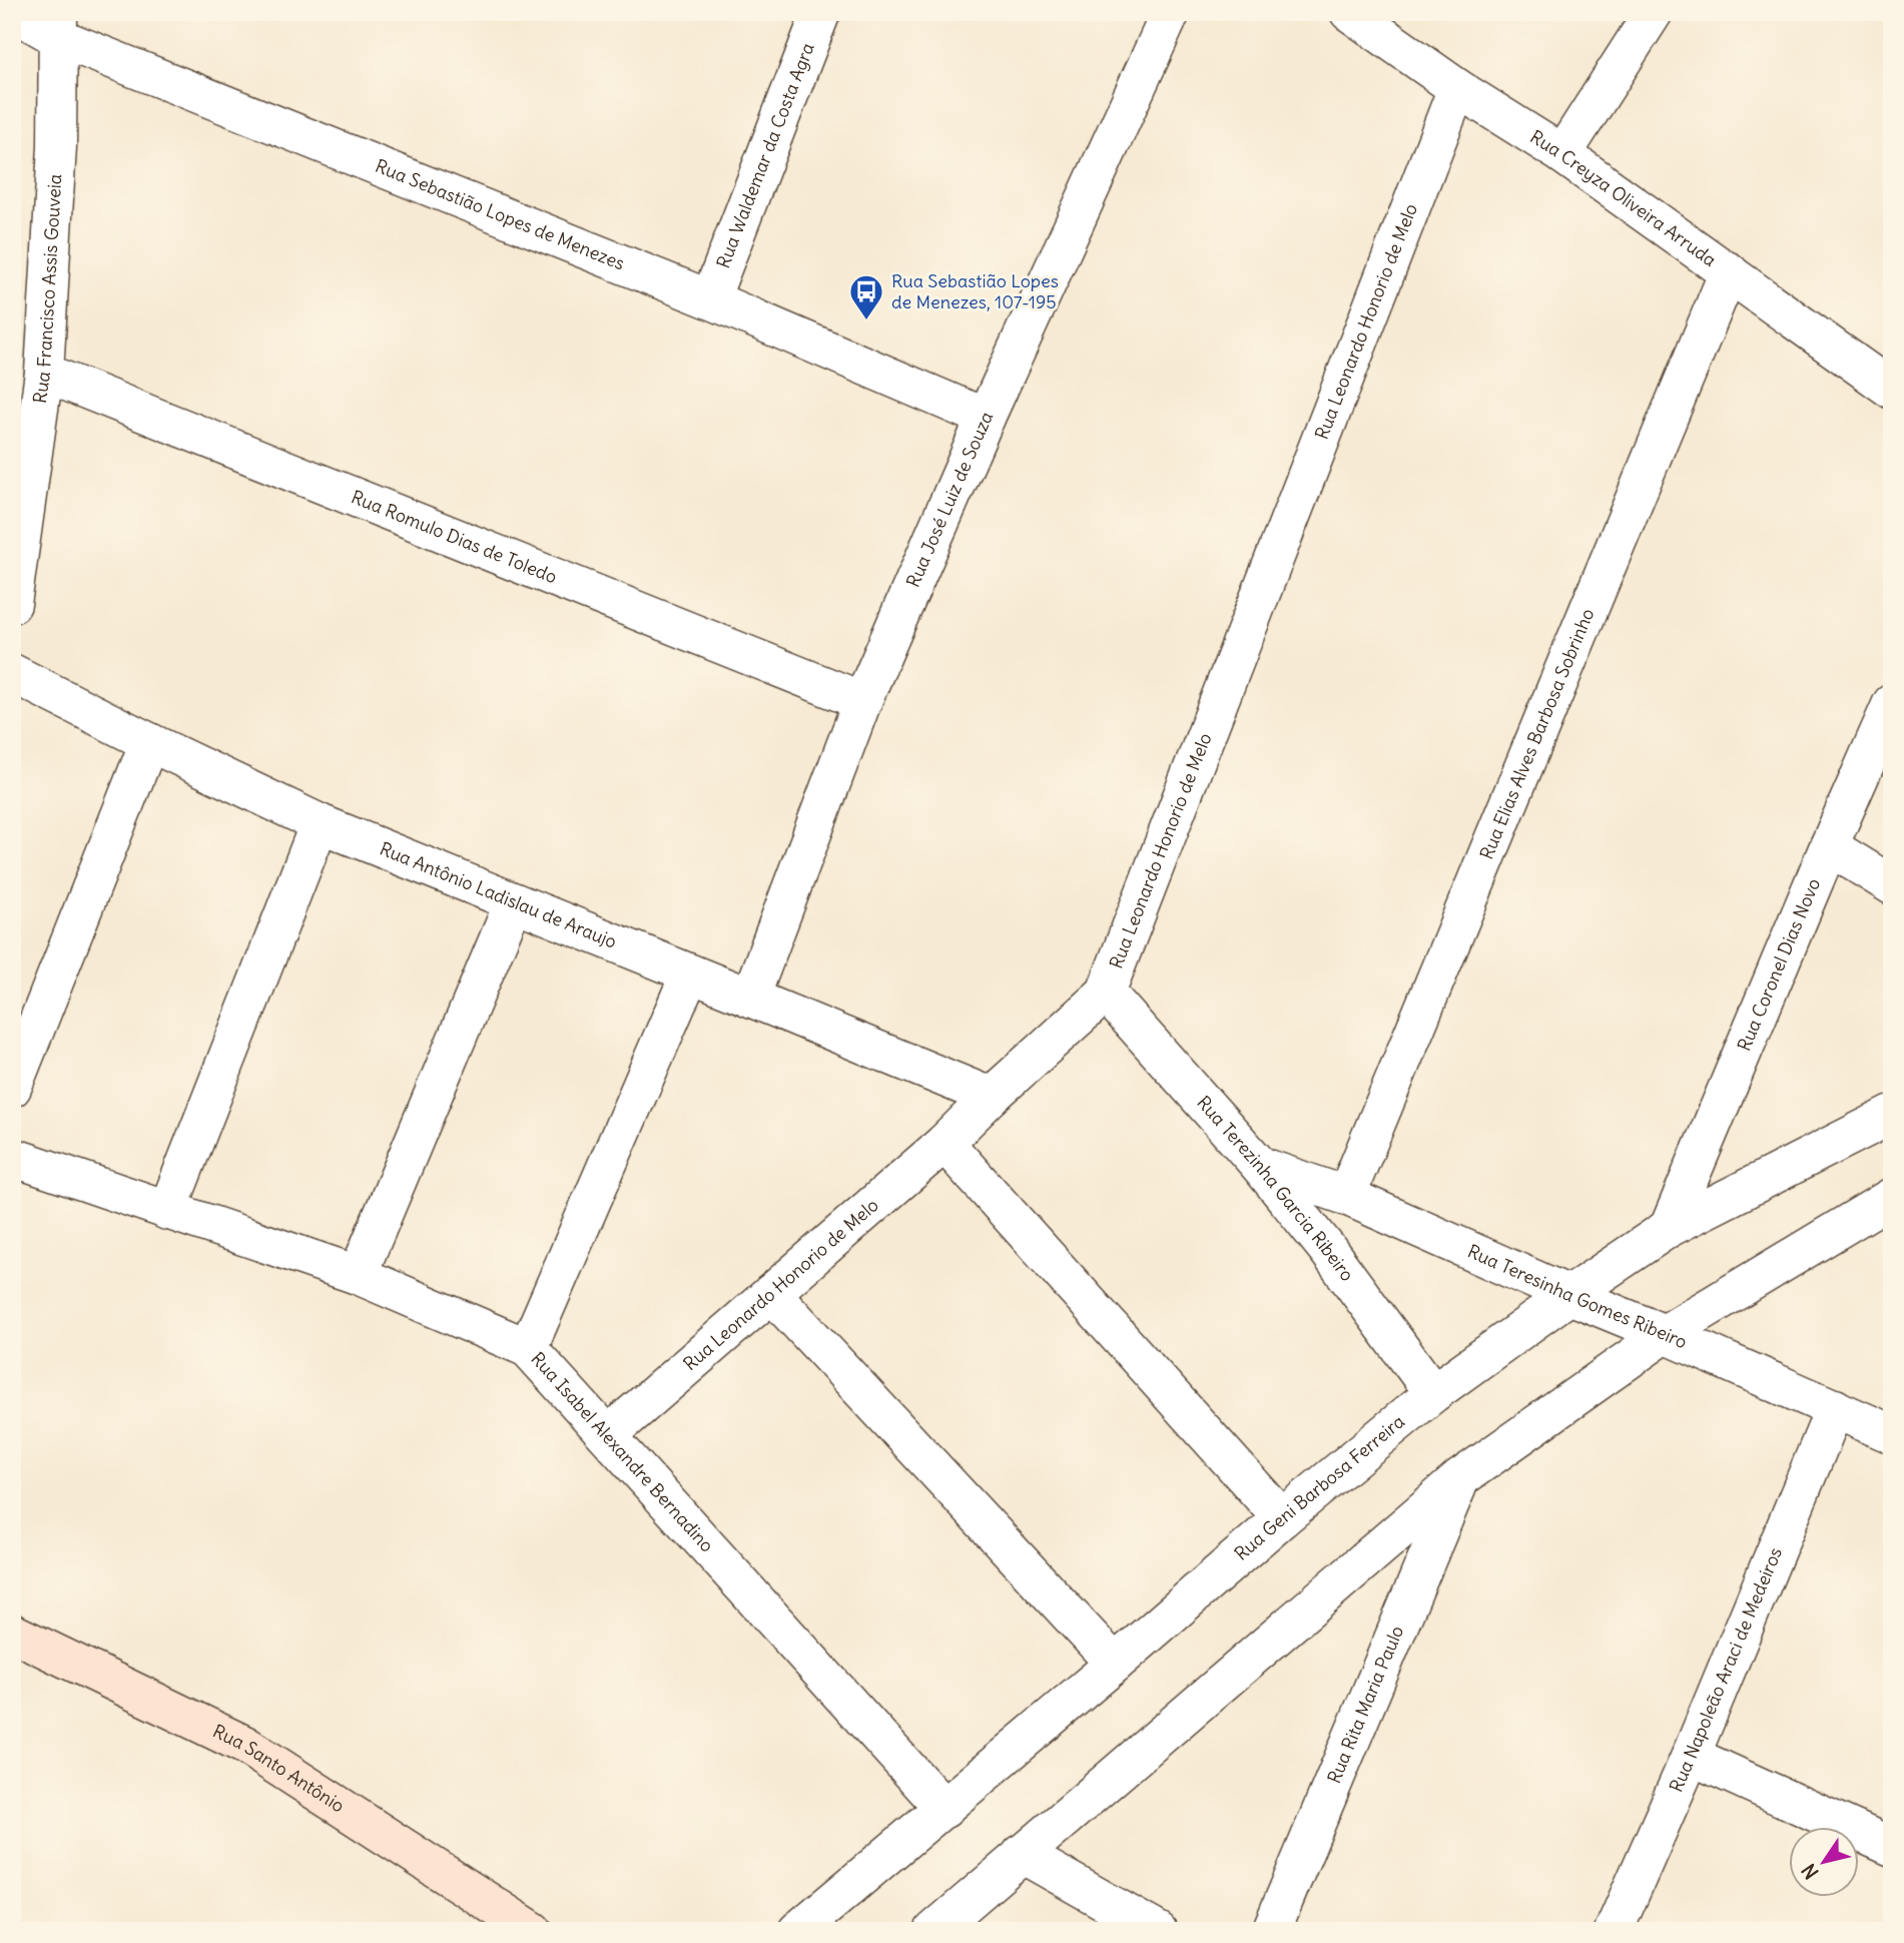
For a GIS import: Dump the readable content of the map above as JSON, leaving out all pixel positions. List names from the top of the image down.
{
  "streets": {
    "main road": ["Rua Santo Antônio"],
    "street": [
      "Rua Waldemar da Costa Agra",
      "Rua Creyza Oliveira Arruda",
      "Rua Sebastião Lopes de Menezes",
      "Rua Francisco Assis Gouveia",
      "Rua Leonardo Honorio de Melo",
      "Rua José Luiz de Souza",
      "Rua Romulo Dias de Toledo",
      "Rua Elias Alves Barbosa Sobrinho",
      "Rua Antônio Ladislau de Araujo",
      "Rua Coronel Dias Novo",
      "Rua Terezinha Garcia Ribeiro",
      "Rua Teresinha Gomes Ribeiro",
      "Rua Isabel Alexandre Bernadino",
      "Rua Geni Barbosa Ferreira",
      "Rua Napoleão Araci de Medeiros",
      "Rua Rita Maria Paulo"
    ]
  },
  "crossings": [
    ["Rua Waldemar da Costa Agra", "Rua Sebastião Lopes de Menezes"],
    ["Rua Creyza Oliveira Arruda", "Rua Leonardo Honorio de Melo"],
    ["Rua Creyza Oliveira Arruda", "Rua Elias Alves Barbosa Sobrinho"],
    ["Rua Sebastião Lopes de Menezes", "Rua Francisco Assis Gouveia"],
    ["Rua Sebastião Lopes de Menezes", "Rua José Luiz de Souza"],
    ["Rua Francisco Assis Gouveia", "Rua Romulo Dias de Toledo"],
    ["Rua Leonardo Honorio de Melo", "Rua Antônio Ladislau de Araujo"],
    ["Rua Leonardo Honorio de Melo", "Rua Terezinha Garcia Ribeiro"],
    ["Rua Leonardo Honorio de Melo", "Rua Isabel Alexandre Bernadino"],
    ["Rua José Luiz de Souza", "Rua Romulo Dias de Toledo"],
    ["Rua José Luiz de Souza", "Rua Antônio Ladislau de Araujo"],
    ["Rua Elias Alves Barbosa Sobrinho", "Rua Teresinha Gomes Ribeiro"],
    ["Rua Coronel Dias Novo", "Rua Geni Barbosa Ferreira"],
    ["Rua Terezinha Garcia Ribeiro", "Rua Teresinha Gomes Ribeiro"],
    ["Rua Terezinha Garcia Ribeiro", "Rua Geni Barbosa Ferreira"],
    ["Rua Teresinha Gomes Ribeiro", "Rua Geni Barbosa Ferreira"],
    ["Rua Teresinha Gomes Ribeiro", "Rua Napoleão Araci de Medeiros"],
    ["Rua Isabel Alexandre Bernadino", "Rua Geni Barbosa Ferreira"]
  ],
  "places": {
    "bus stop": ["Rua Sebastião Lopes de Menezes, 107-195"]
  },
  "north": "bottom left"
}
